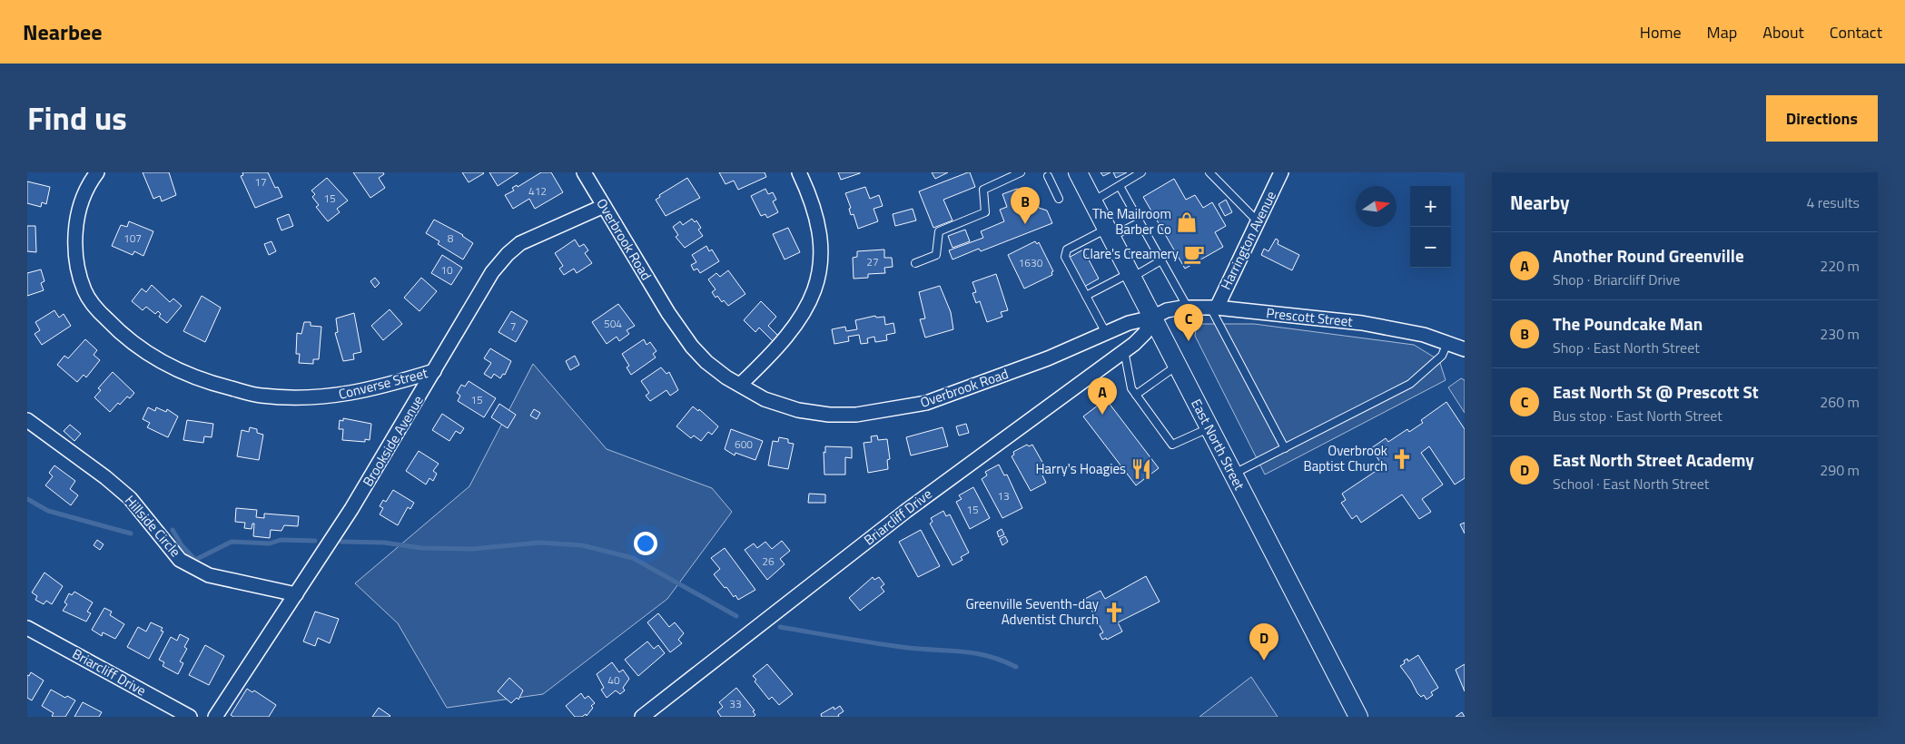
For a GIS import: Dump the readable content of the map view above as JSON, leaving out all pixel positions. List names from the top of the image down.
{
  "streets": {
    "main road": ["East North Street"],
    "street": [
      "Overbrook Road",
      "Harrington Avenue",
      "Prescott Street",
      "Converse Street",
      "Brookside Avenue",
      "Briarcliff Drive",
      "Hillside Circle"
    ]
  },
  "crossings": [
    ["Overbrook Road", "Prescott Street"],
    ["Overbrook Road", "Brookside Avenue"],
    ["Overbrook Road", "East North Street"],
    ["Overbrook Road", "Briarcliff Drive"],
    ["Harrington Avenue", "Prescott Street"],
    ["Prescott Street", "East North Street"],
    ["Prescott Street", "Briarcliff Drive"],
    ["Converse Street", "Brookside Avenue"],
    ["Brookside Avenue", "Hillside Circle"],
    ["East North Street", "Briarcliff Drive"]
  ],
  "places": {
    "shop": ["The Mailroom Barber Co"],
    "cafe": ["Clare's Creamery"],
    "church": ["Overbrook Baptist Church", "Greenville Seventh-day Adventist Church"],
    "restaurant": ["Harry's Hoagies"]
  },
  "house_numbers": [
    "17",
    "412",
    "15",
    "107",
    "8",
    "27",
    "1630",
    "10",
    "504",
    "7",
    "15",
    "600",
    "13",
    "15",
    "26",
    "40",
    "33"
  ],
  "north": "right",
  "page": {
    "header": "Nearbee",
    "nav": [
      "Home",
      "Map",
      "About",
      "Contact"
    ],
    "title": "Find us",
    "buttons": "Directions",
    "heading": ["Nearby", "4 results"],
    "map_buttons": ["+", "−"],
    "pins": [
      "B",
      "C",
      "A",
      "D"
    ],
    "list": [
      {
        "mark": "A",
        "name": "Another Round Greenville",
        "note": "Shop · Briarcliff Drive",
        "value": "220 m"
      },
      {
        "mark": "B",
        "name": "The Poundcake Man",
        "note": "Shop · East North Street",
        "value": "230 m"
      },
      {
        "mark": "C",
        "name": "East North St @ Prescott St",
        "note": "Bus stop · East North Street",
        "value": "260 m"
      },
      {
        "mark": "D",
        "name": "East North Street Academy",
        "note": "School · East North Street",
        "value": "290 m"
      }
    ]
  }
}
